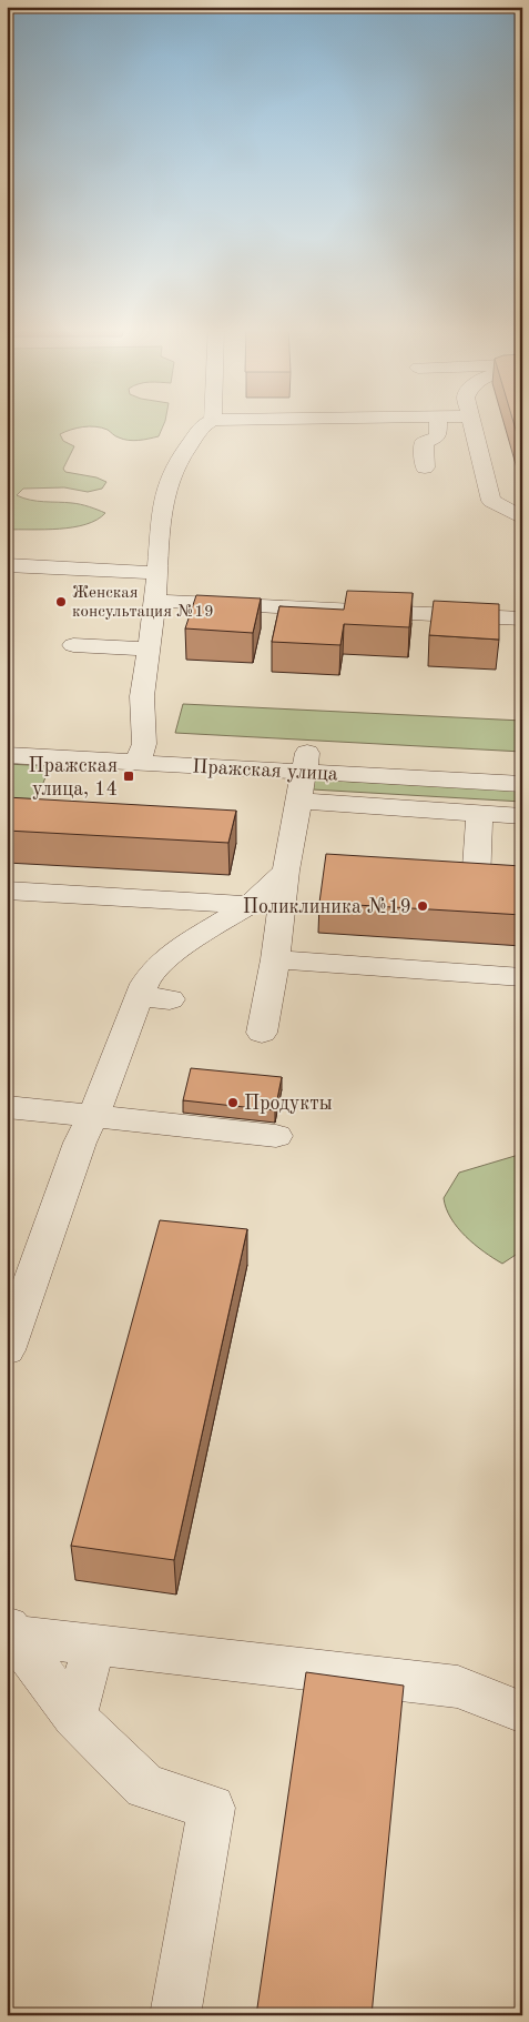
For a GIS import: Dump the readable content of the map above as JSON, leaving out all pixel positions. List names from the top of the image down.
{
  "streets": {
    "street": ["Пражская улица"]
  },
  "places": {
    "other": ["Женская консультация №19", "Поликлиника №19", "Продукты"],
    "transit": ["Пражская улица, 14"]
  }
}
